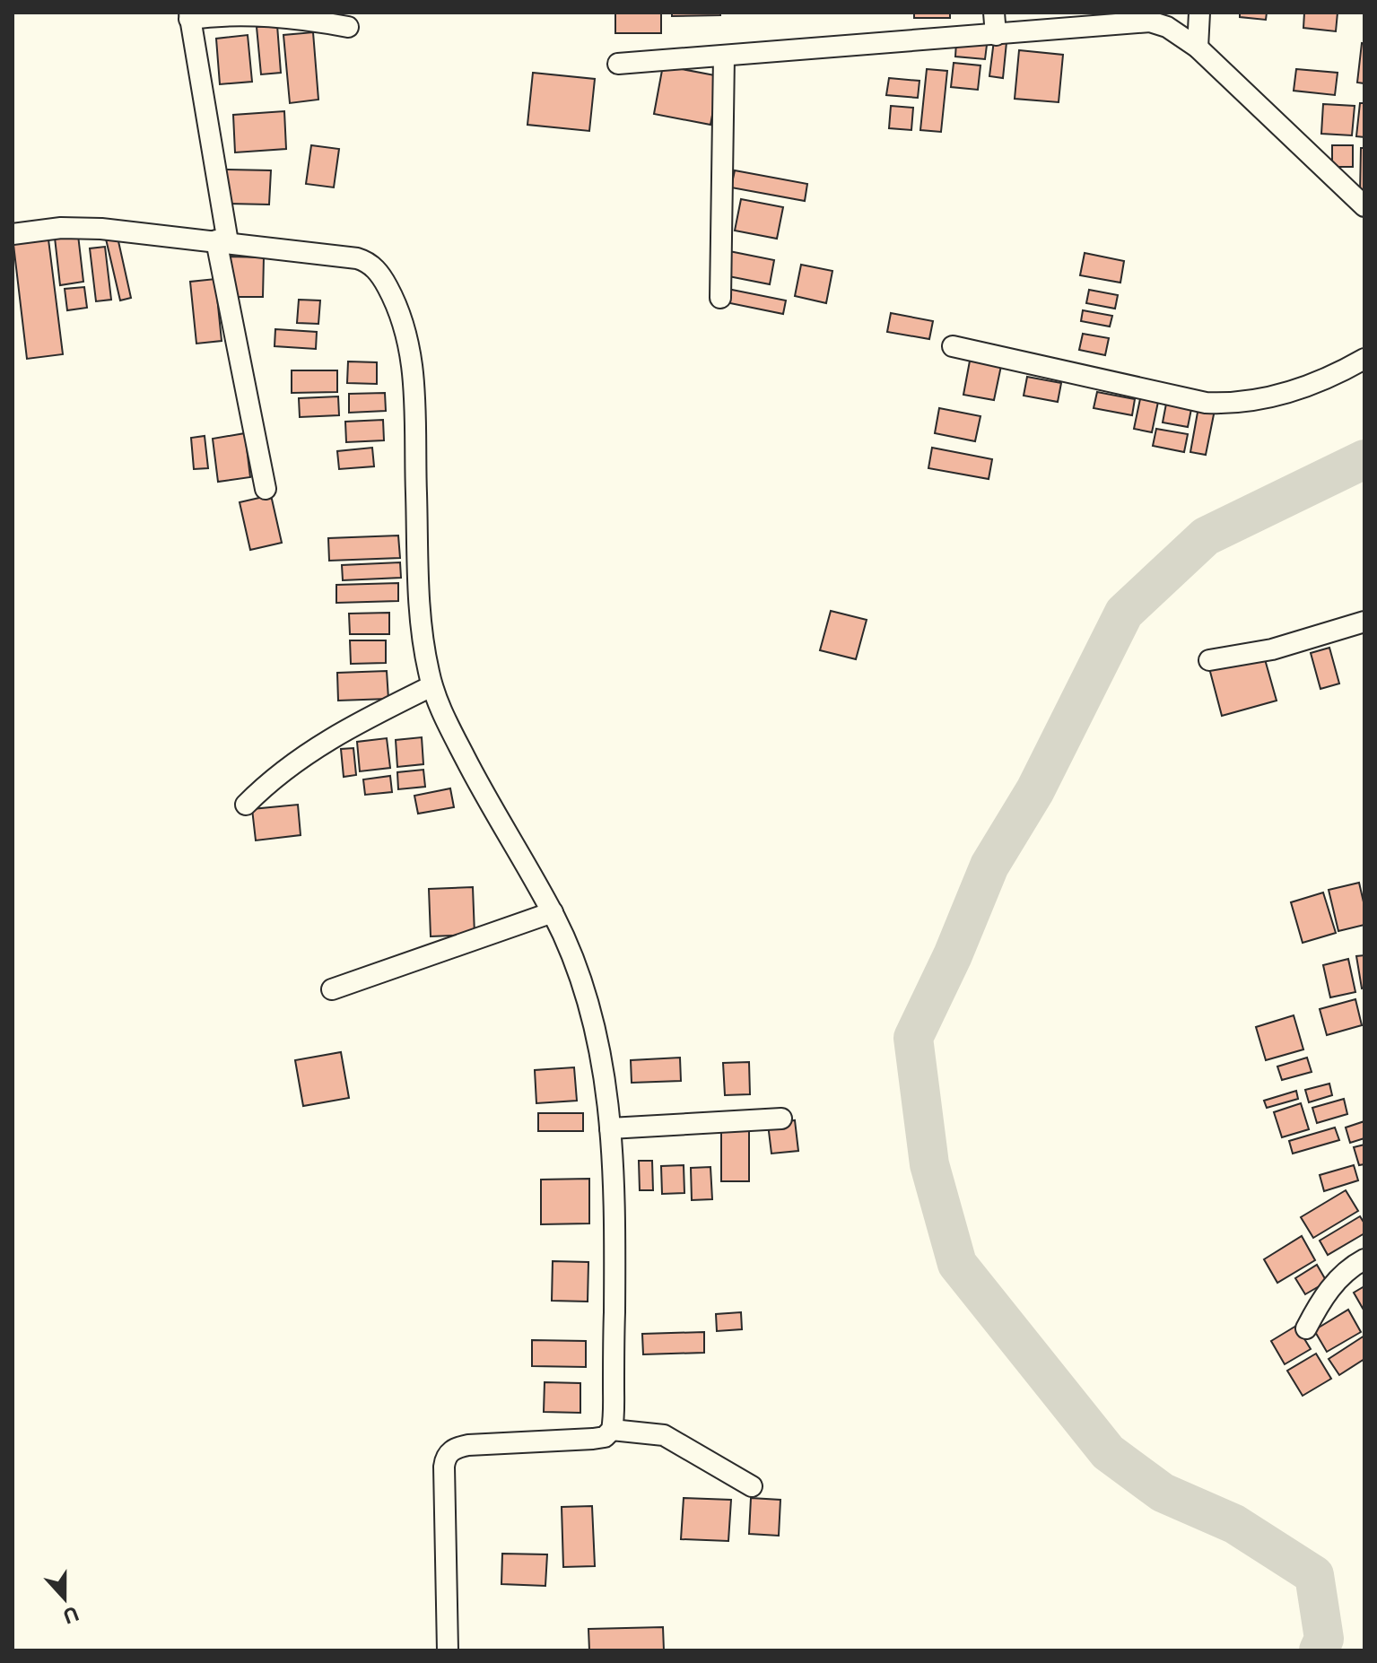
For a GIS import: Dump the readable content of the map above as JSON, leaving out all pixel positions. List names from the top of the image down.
{
  "north": "bottom"
}
